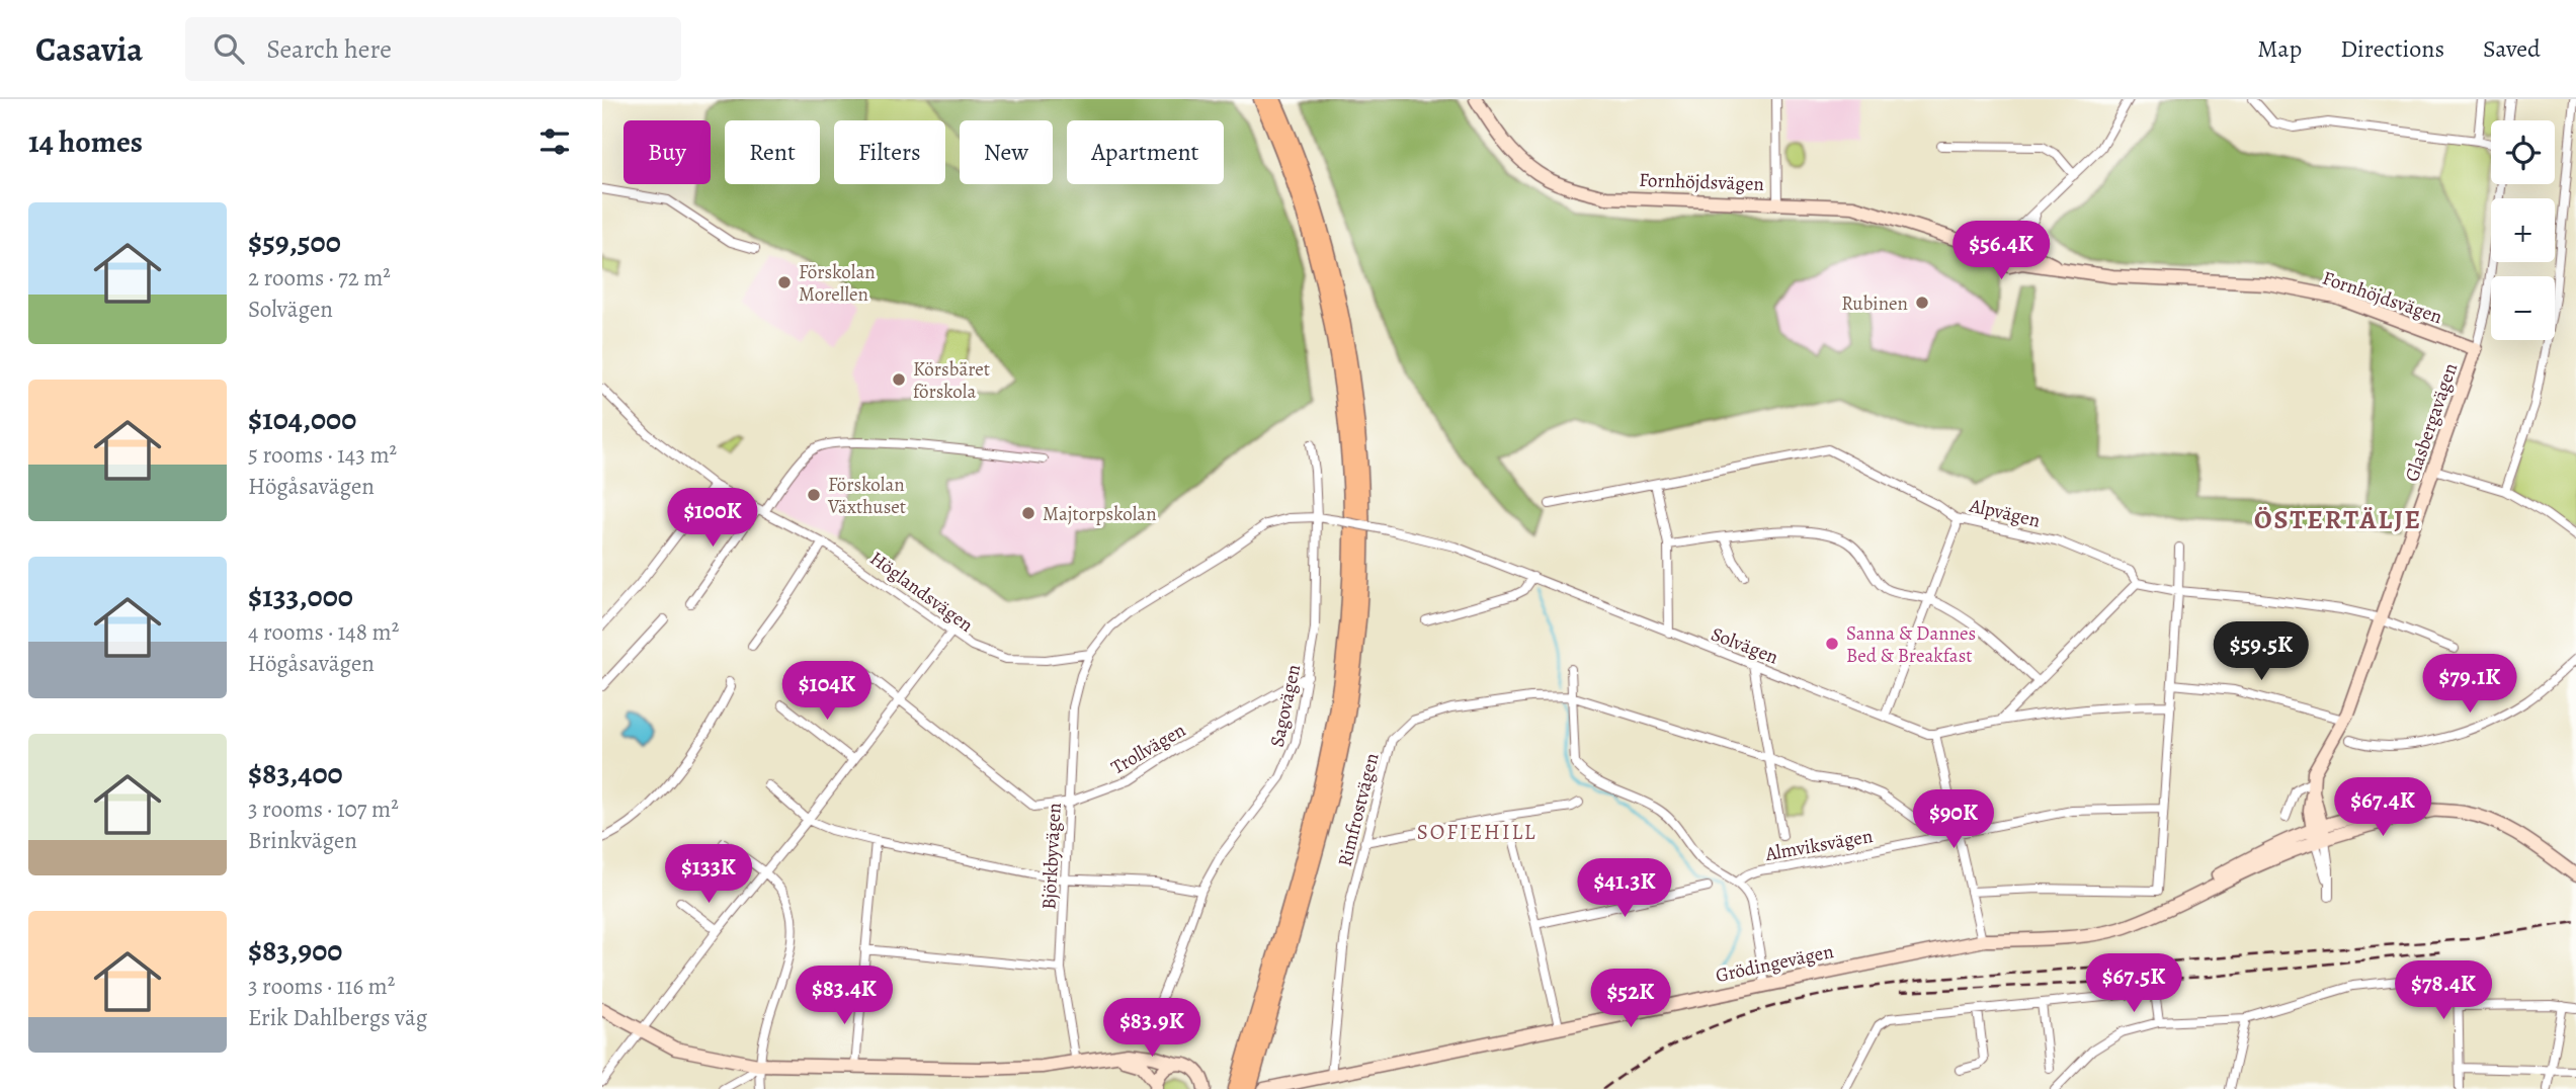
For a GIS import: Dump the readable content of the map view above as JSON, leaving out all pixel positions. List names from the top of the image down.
{
  "streets": {
    "street": [
      "Fornhöjdsvägen",
      "Glasbergavägen",
      "Alpvägen",
      "Höglandsvägen",
      "Solvägen",
      "Sagovägen",
      "Trollvägen",
      "Rimfrostvägen",
      "Almviksvägen",
      "Björkbyvägen",
      "Grödingevägen"
    ]
  },
  "crossings": [
    ["Fornhöjdsvägen", "Glasbergavägen"],
    ["Glasbergavägen", "Alpvägen"],
    ["Höglandsvägen", "Björkbyvägen"],
    ["Solvägen", "Sagovägen"],
    ["Sagovägen", "Trollvägen"],
    ["Trollvägen", "Björkbyvägen"],
    ["Rimfrostvägen", "Almviksvägen"],
    ["Rimfrostvägen", "Grödingevägen"]
  ],
  "districts": ["ÖSTERTÄLJE", "SOFIEHILL"],
  "places": [
    "Förskolan Morellen",
    "Rubinen",
    "Körsbäret förskola",
    "Förskolan Växthuset",
    "Majtorpskolan",
    "Sanna & Dannes Bed & Breakfast"
  ],
  "page": {
    "header": "Casavia",
    "search": "Search here",
    "nav": ["Map", "Directions", "Saved"],
    "heading": "14 homes",
    "map_buttons": ["+", "−"],
    "chip": [
      "Buy",
      "Rent",
      "Filters",
      "New",
      "Apartment"
    ],
    "list": [
      {
        "name": "$59,500",
        "note": "2 rooms · 72 m² · Solvägen"
      },
      {
        "name": "$104,000",
        "note": "5 rooms · 143 m² · Högåsavägen"
      },
      {
        "name": "$133,000",
        "note": "4 rooms · 148 m² · Högåsavägen"
      },
      {
        "name": "$83,400",
        "note": "3 rooms · 107 m² · Brinkvägen"
      },
      {
        "name": "$83,900",
        "note": "3 rooms · 116 m² · Erik Dahlbergs väg"
      }
    ],
    "price": [
      "$56.4K",
      "$100K",
      "$59.5K",
      "$79.1K",
      "$104K",
      "$67.4K",
      "$90K",
      "$133K",
      "$41.3K",
      "$67.5K",
      "$78.4K",
      "$83.4K",
      "$52K",
      "$83.9K"
    ]
  }
}
